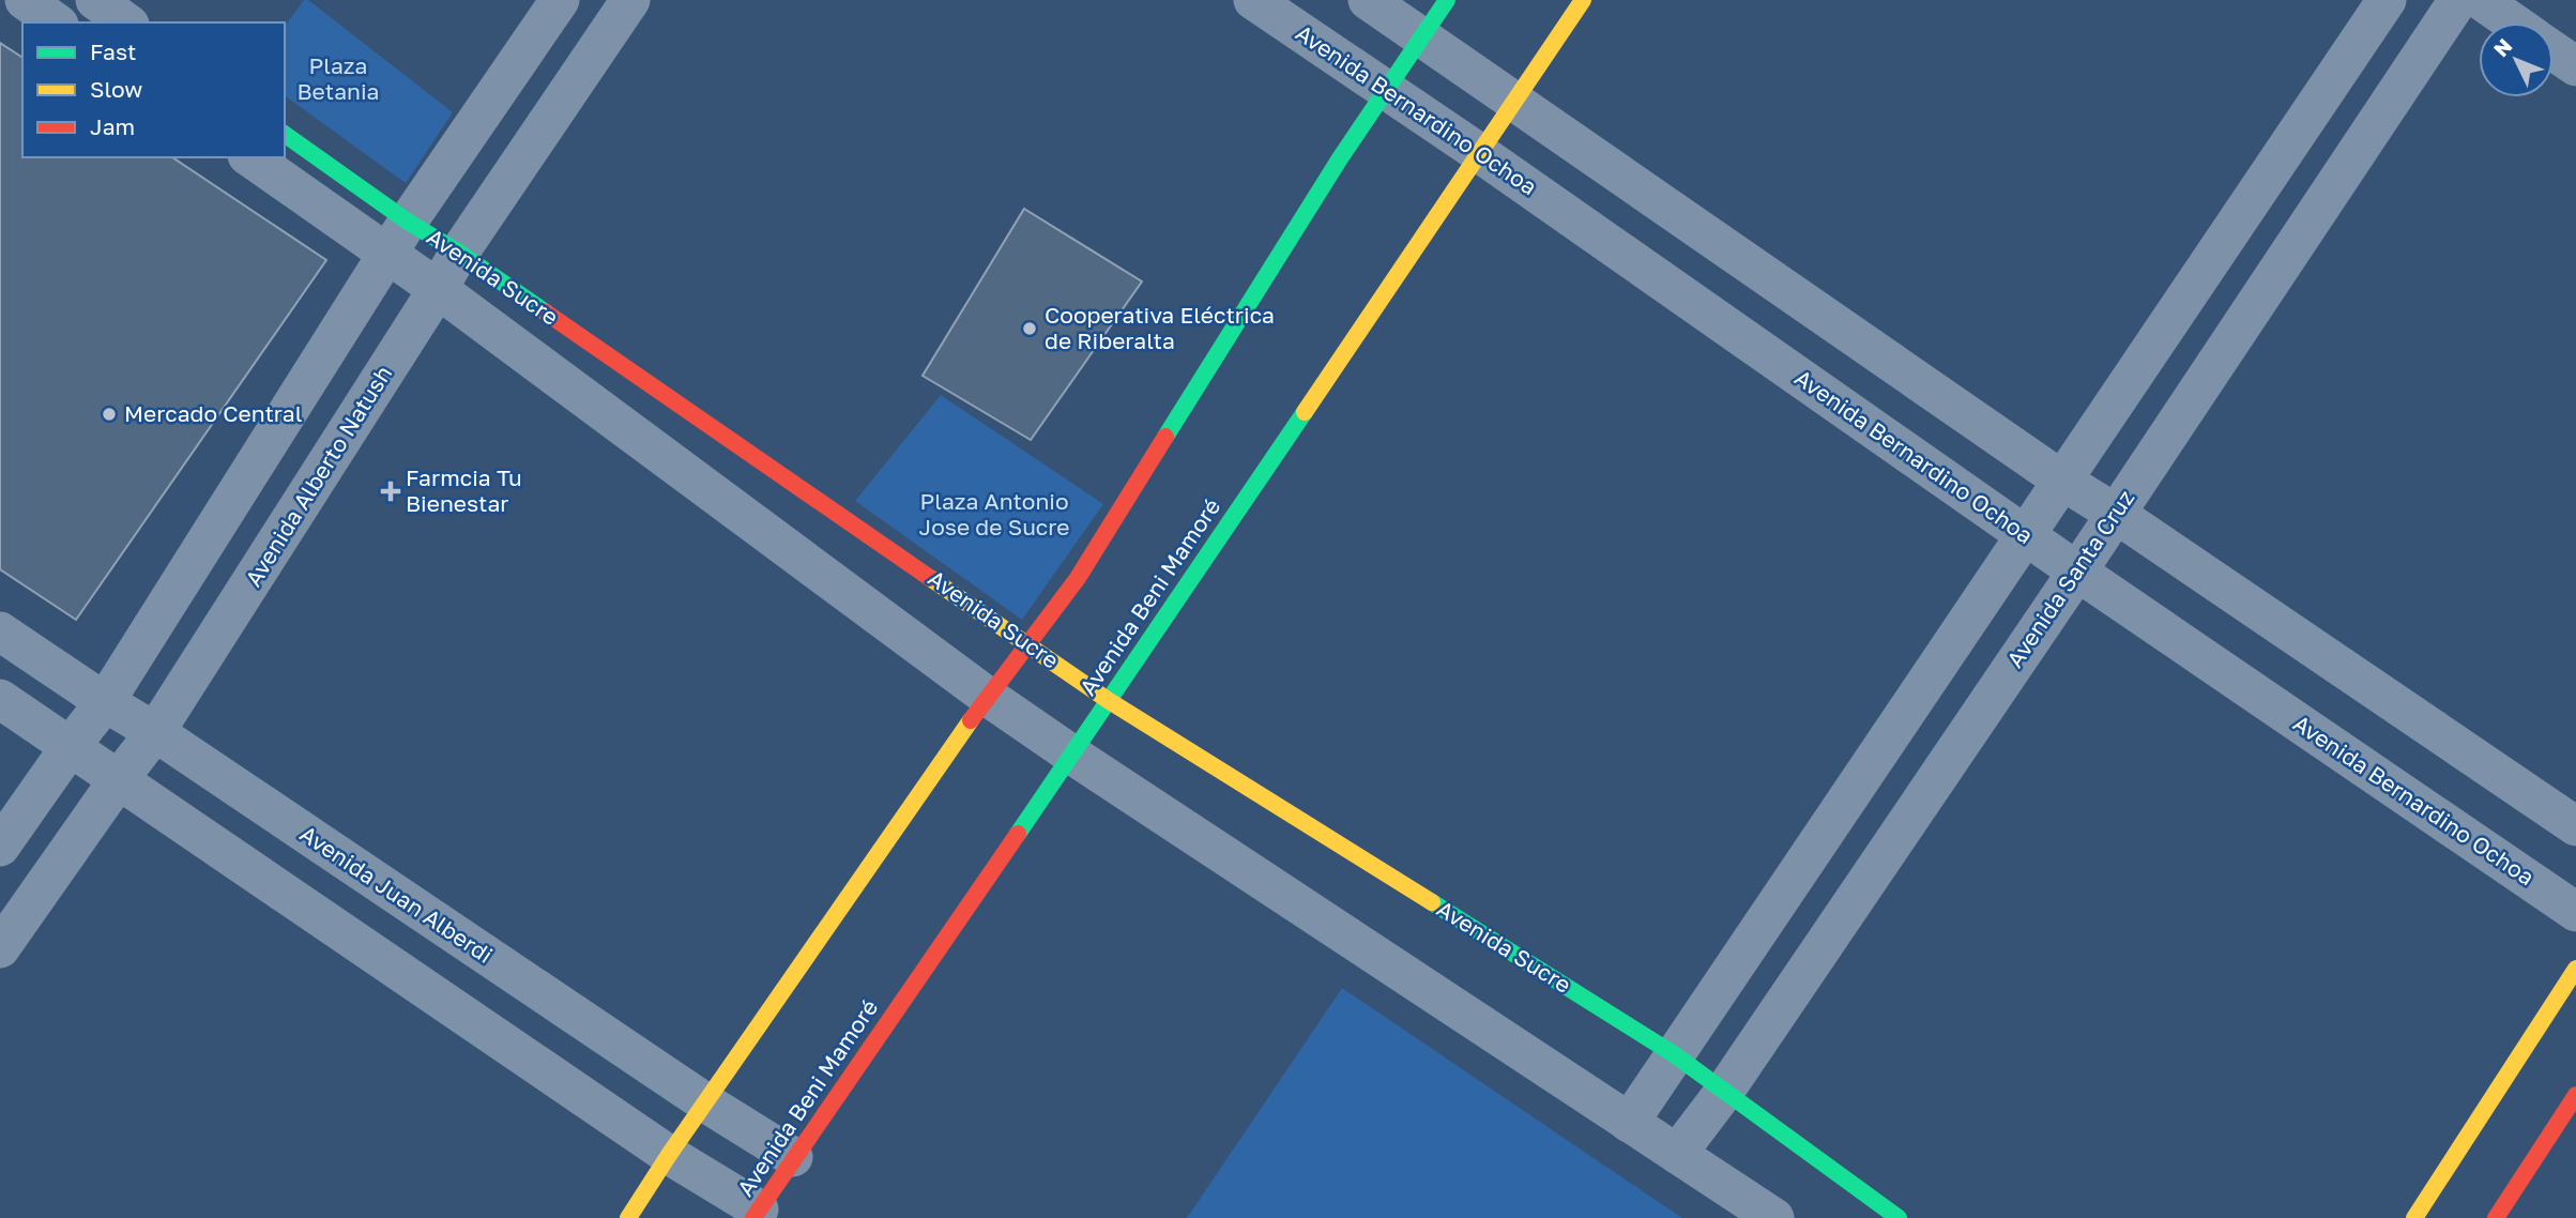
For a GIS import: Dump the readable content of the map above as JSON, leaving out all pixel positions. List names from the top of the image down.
{
  "streets": {
    "street": [
      "Avenida Bernardino Ochoa",
      "Avenida Sucre",
      "Avenida Alberto Natush",
      "Avenida Santa Cruz",
      "Avenida Beni Mamoré",
      "Avenida Juan Alberdi"
    ]
  },
  "crossings": [
    ["Avenida Bernardino Ochoa", "Avenida Santa Cruz"],
    ["Avenida Bernardino Ochoa", "Avenida Beni Mamoré"],
    ["Avenida Sucre", "Avenida Alberto Natush"],
    ["Avenida Sucre", "Avenida Santa Cruz"],
    ["Avenida Sucre", "Avenida Beni Mamoré"],
    ["Avenida Alberto Natush", "Avenida Juan Alberdi"],
    ["Avenida Beni Mamoré", "Avenida Juan Alberdi"]
  ],
  "parks": ["Plaza Betania", "Plaza Antonio Jose de Sucre"],
  "places": {
    "other": ["Cooperativa Eléctrica de Riberalta", "Mercado Central"],
    "health": ["Farmcia Tu Bienestar"]
  },
  "legend": ["Fast", "Slow", "Jam"],
  "north": "top left"
}
